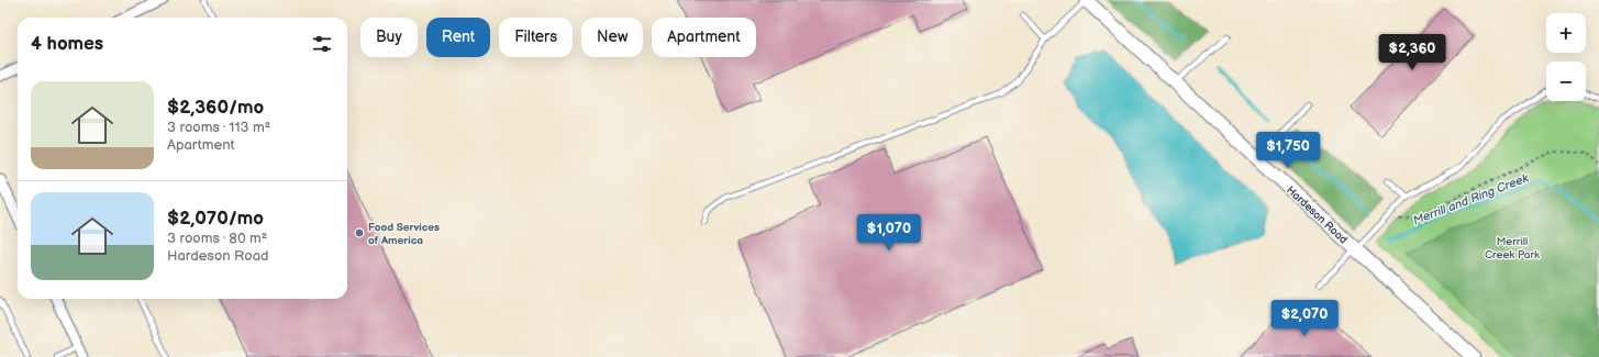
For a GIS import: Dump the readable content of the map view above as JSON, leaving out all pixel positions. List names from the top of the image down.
{
  "streets": {
    "street": ["Hardeson Road"]
  },
  "water": ["Merrill and Ring Creek"],
  "parks": ["Merrill Creek Park"],
  "places": ["Food Services of America"],
  "page": {
    "map_buttons": ["+", "−"],
    "chip": [
      "Buy",
      "Rent",
      "Filters",
      "New",
      "Apartment"
    ],
    "heading": "4 homes",
    "price": [
      "$2,360",
      "$1,750",
      "$1,070",
      "$2,070"
    ],
    "list": [
      {
        "name": "$2,360/mo",
        "note": "3 rooms · 113 m² · Apartment"
      },
      {
        "name": "$2,070/mo",
        "note": "3 rooms · 80 m² · Hardeson Road"
      }
    ]
  }
}
